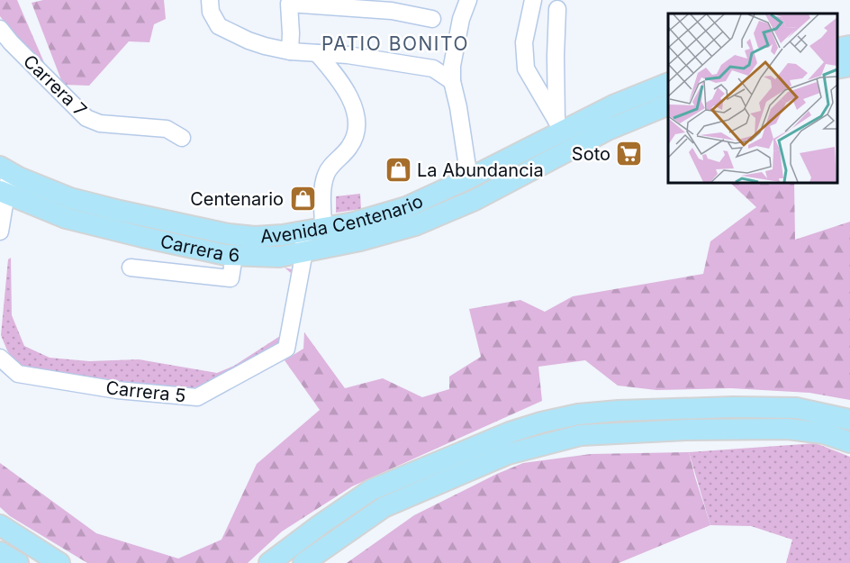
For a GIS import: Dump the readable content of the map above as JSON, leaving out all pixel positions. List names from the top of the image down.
{
  "streets": {
    "main road": ["Avenida Centenario", "Carrera 6"],
    "street": ["Carrera 7", "Carrera 5"]
  },
  "crossings": [
    ["Avenida Centenario", "Carrera 6"],
    ["Avenida Centenario", "Carrera 5"],
    ["Carrera 6", "Carrera 5"]
  ],
  "districts": ["PATIO BONITO"],
  "places": {
    "supermarket": ["Soto"],
    "shop": ["La Abundancia", "Centenario"]
  }
}
